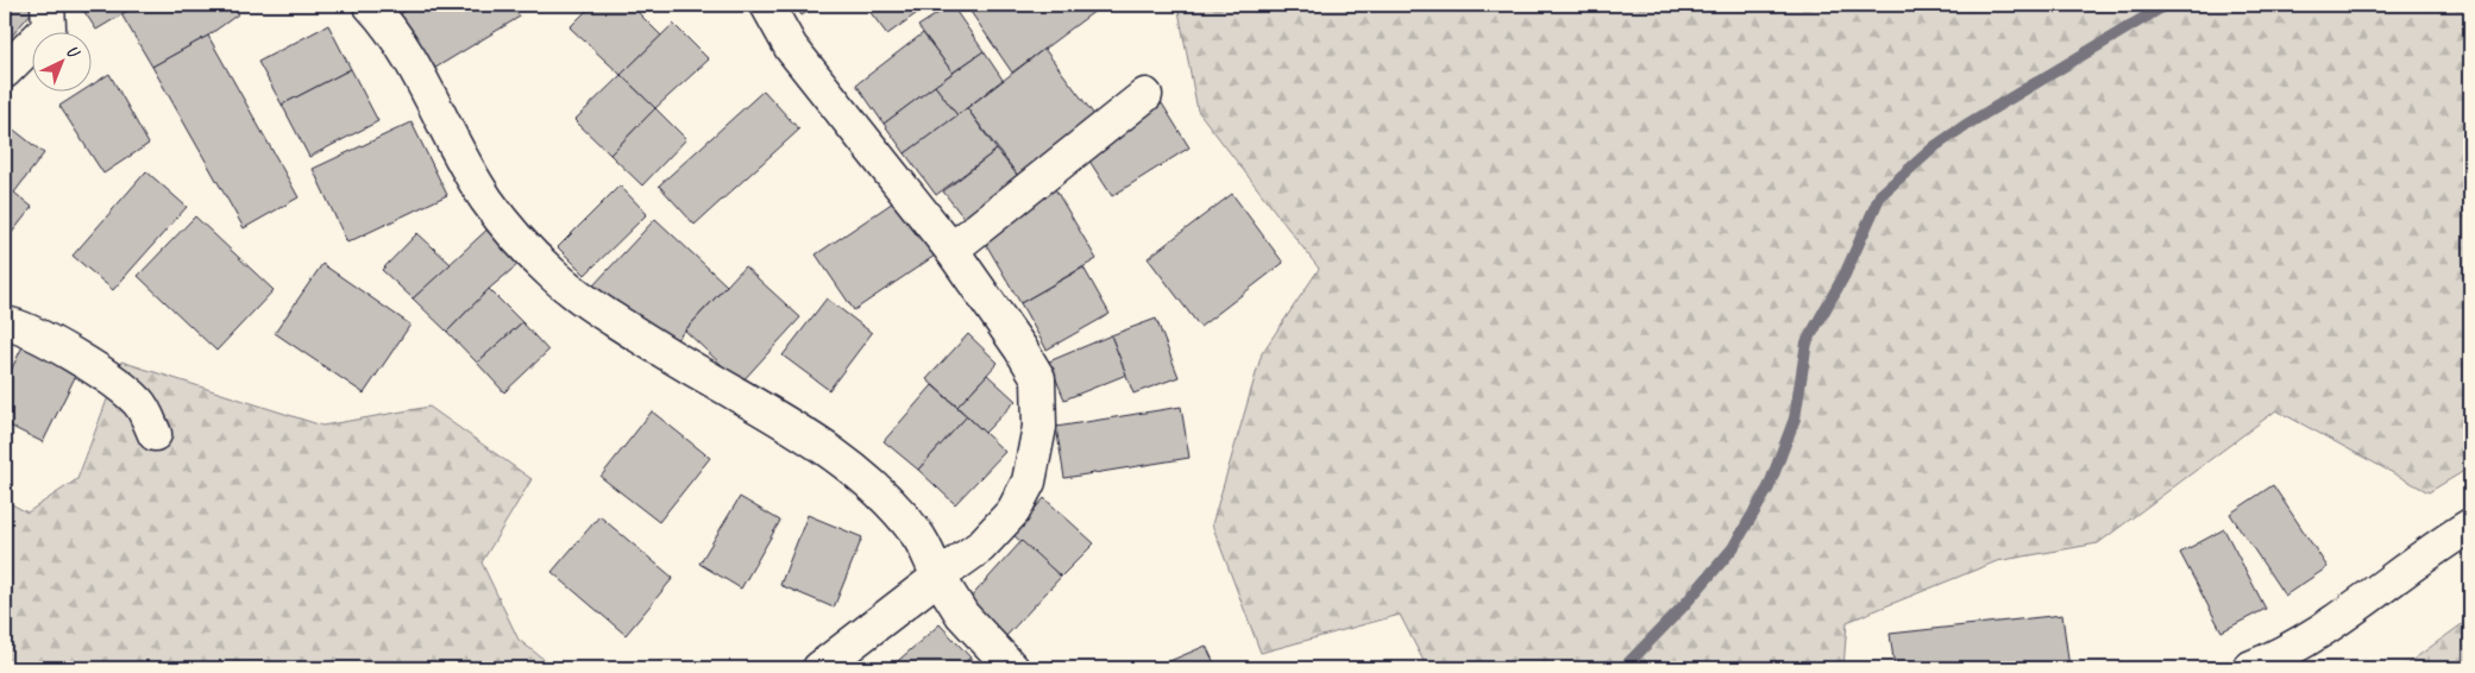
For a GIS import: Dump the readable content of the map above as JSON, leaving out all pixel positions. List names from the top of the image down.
{
  "north": "top right"
}
